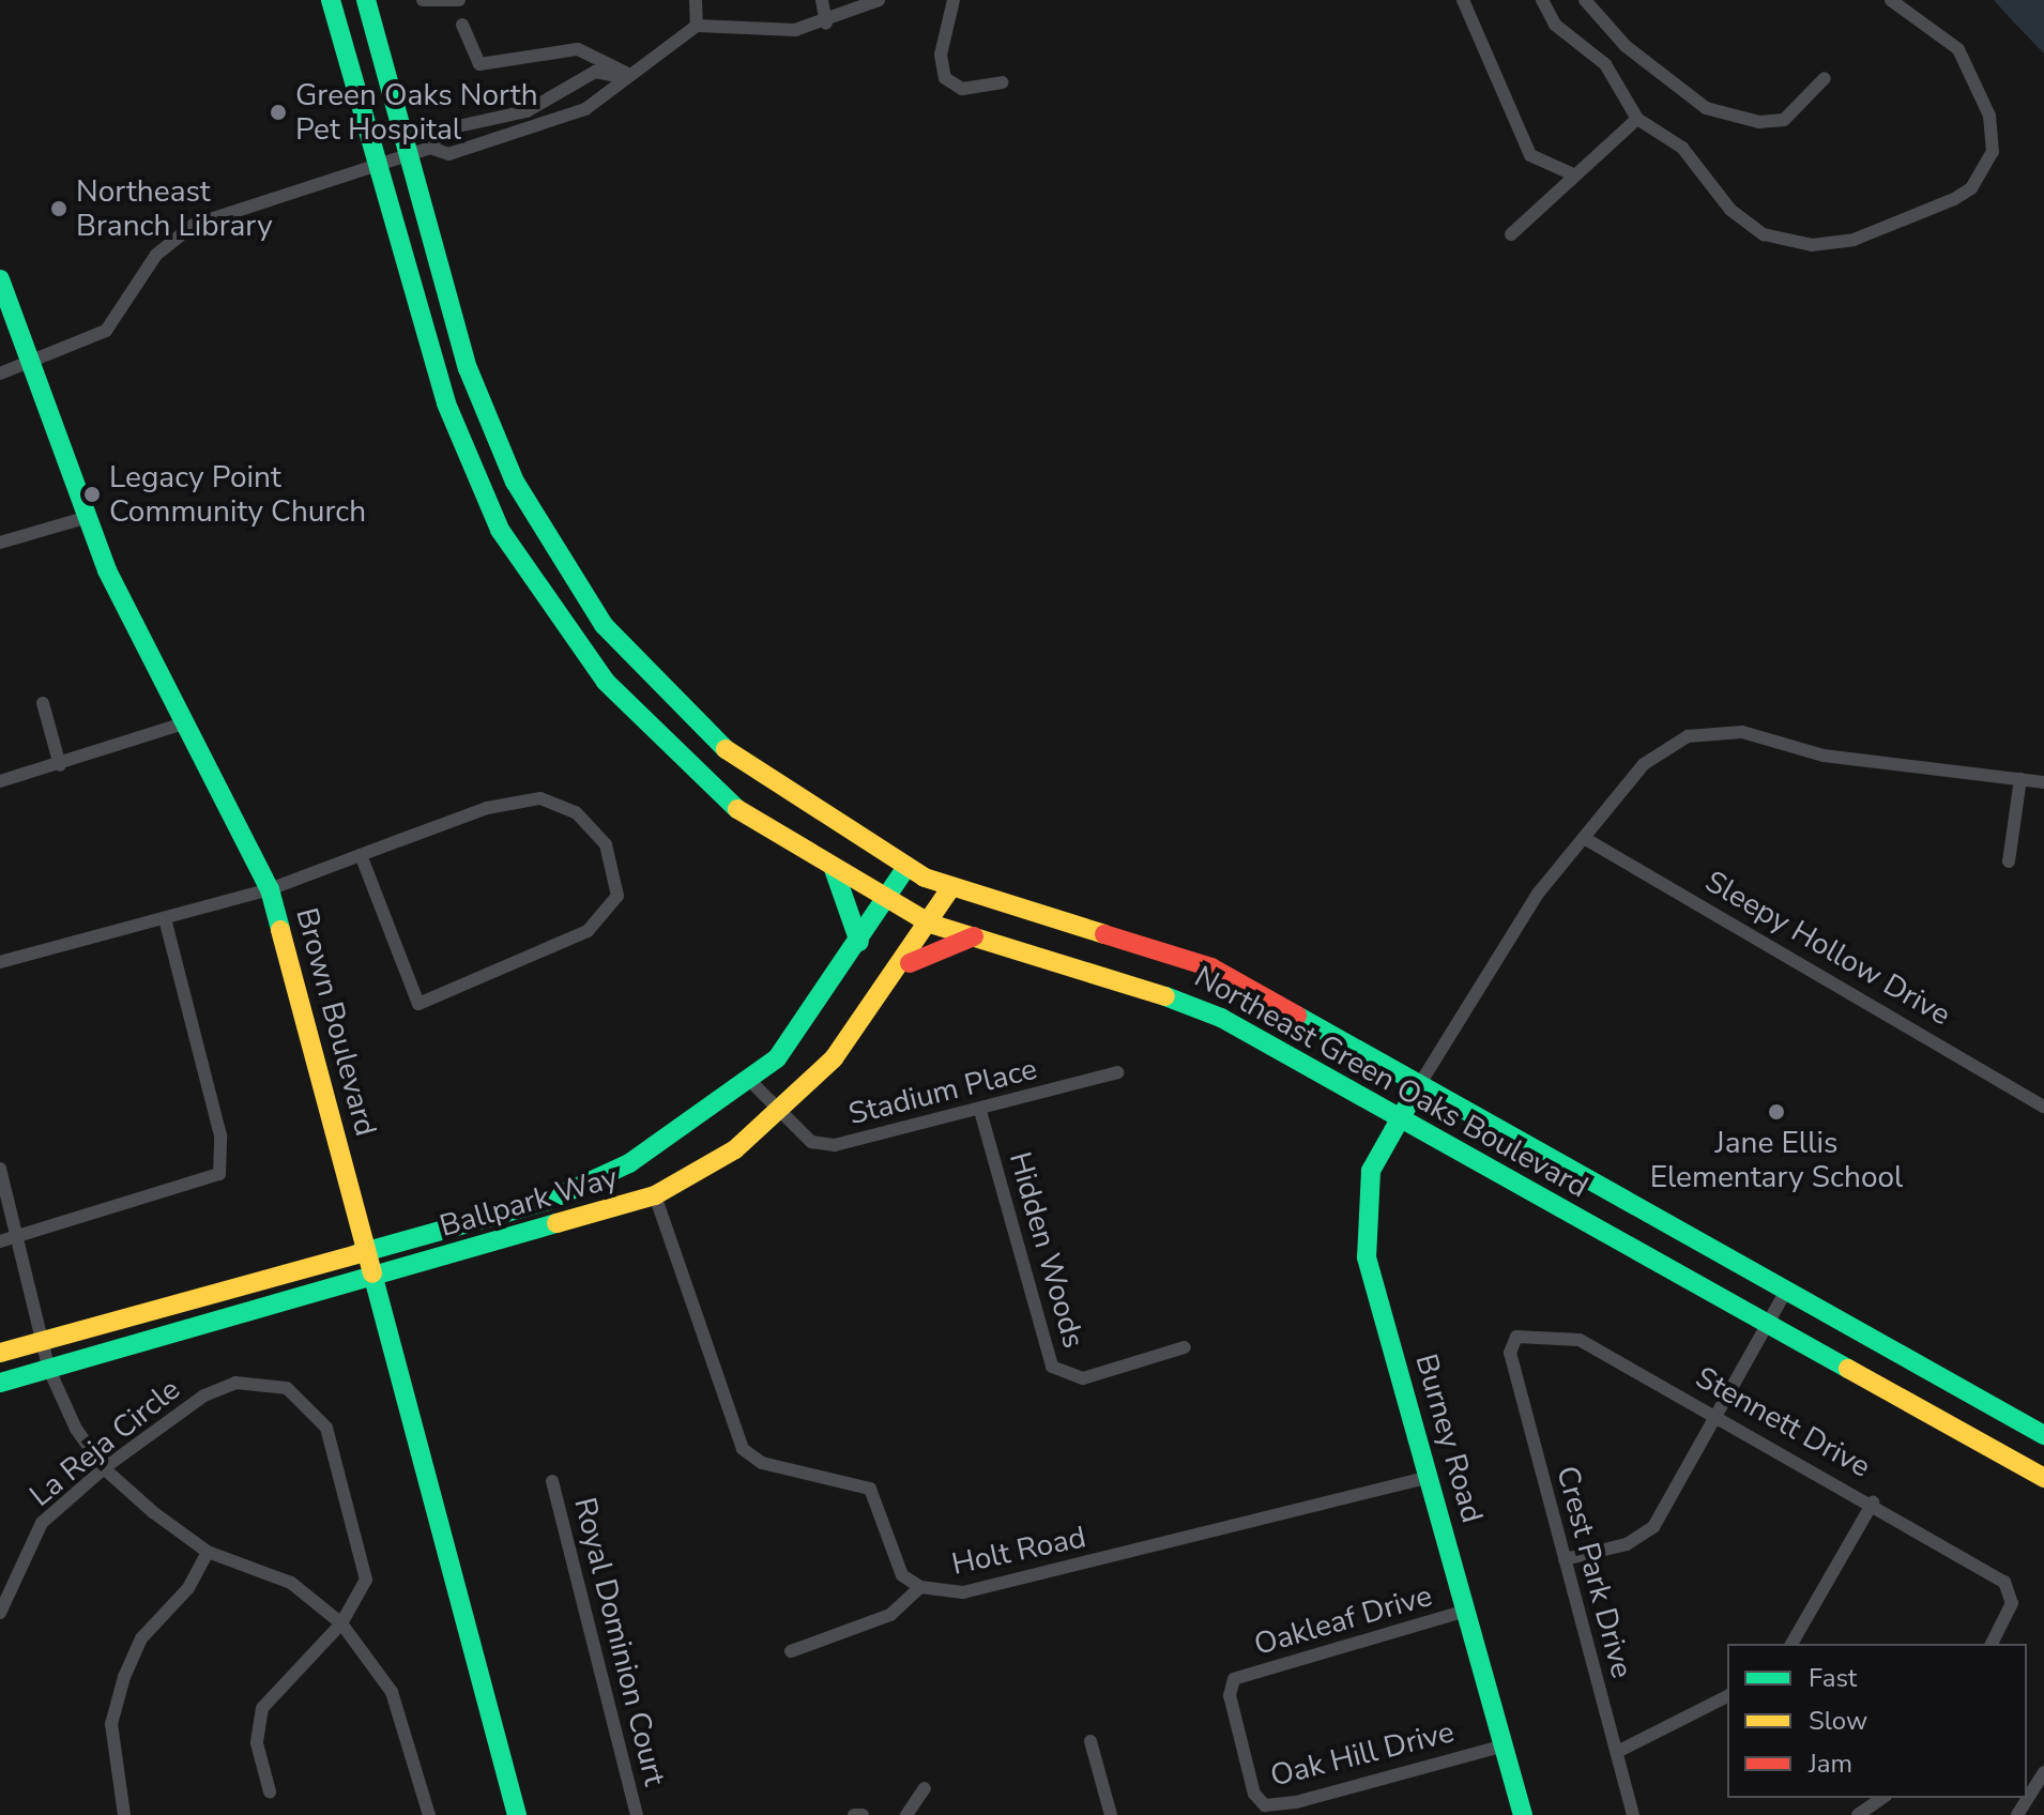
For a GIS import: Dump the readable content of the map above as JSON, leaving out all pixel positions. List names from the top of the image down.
{
  "streets": {
    "main road": [
      "Brown Boulevard",
      "Northeast Green Oaks Boulevard",
      "Ballpark Way",
      "Burney Road"
    ],
    "street": [
      "Sleepy Hollow Drive",
      "Stadium Place",
      "Hidden Woods",
      "Stennett Drive",
      "La Reja Circle",
      "Holt Road",
      "Crest Park Drive",
      "Oakleaf Drive",
      "Royal Dominion Court",
      "Oak Hill Drive"
    ]
  },
  "crossings": [
    ["Brown Boulevard", "Ballpark Way"],
    ["Northeast Green Oaks Boulevard", "Ballpark Way"],
    ["Northeast Green Oaks Boulevard", "Burney Road"],
    ["Stadium Place", "Ballpark Way"],
    ["Stadium Place", "Hidden Woods"],
    ["Ballpark Way", "Holt Road"],
    ["Stennett Drive", "Crest Park Drive"],
    ["Burney Road", "Holt Road"],
    ["Burney Road", "Oakleaf Drive"],
    ["Burney Road", "Oak Hill Drive"],
    ["Oakleaf Drive", "Oak Hill Drive"]
  ],
  "places": [
    "Green Oaks North Pet Hospital",
    "Northeast Branch Library",
    "Legacy Point Community Church",
    "Jane Ellis Elementary School"
  ],
  "legend": ["Fast", "Slow", "Jam"]
}
